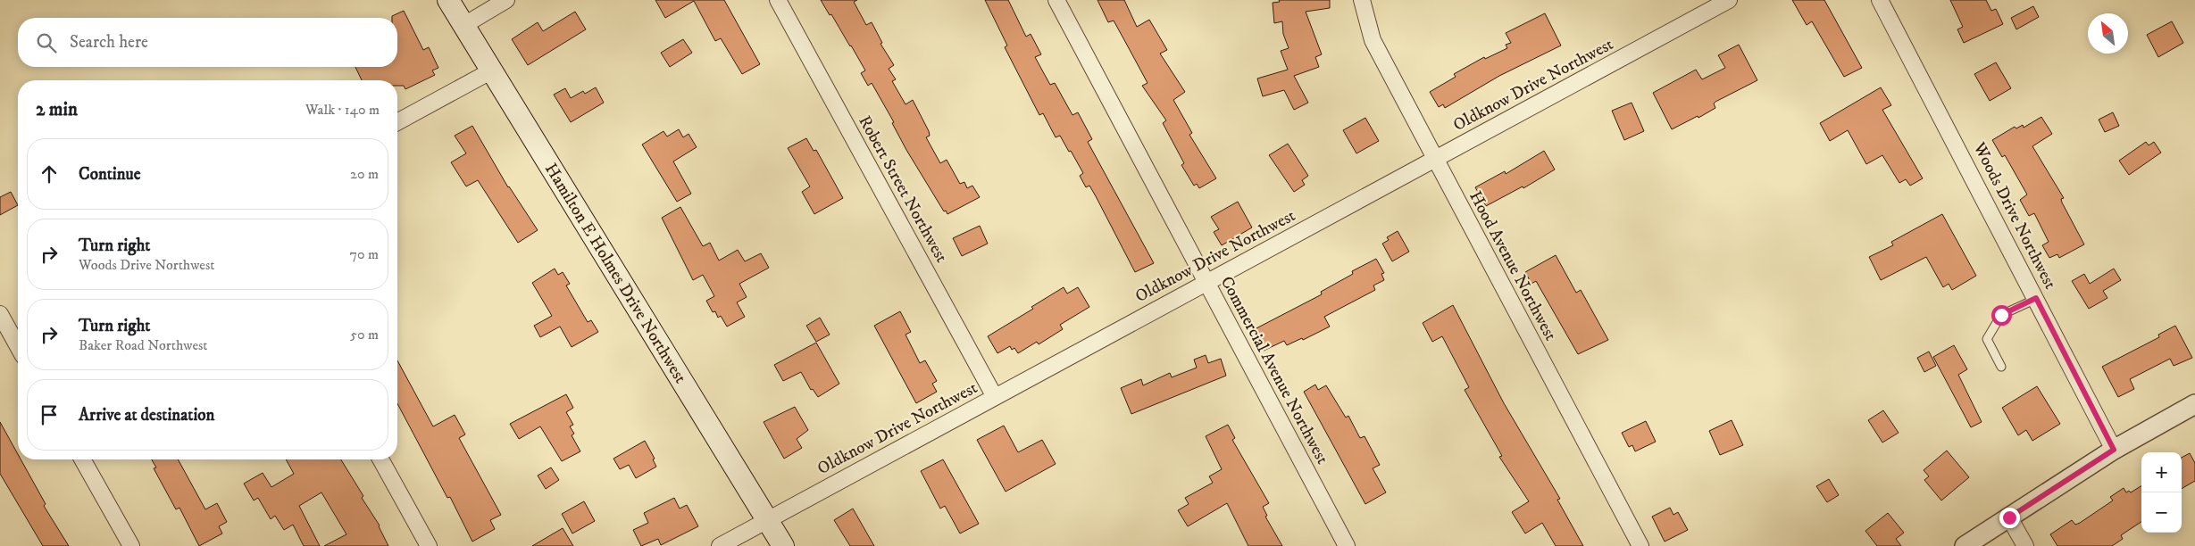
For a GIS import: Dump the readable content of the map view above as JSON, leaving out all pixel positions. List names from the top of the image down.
{
  "streets": {
    "main road": ["Hamilton E Holmes Drive Northwest"],
    "street": [
      "Oldknow Drive Northwest",
      "Robert Street Northwest",
      "Woods Drive Northwest",
      "Hood Avenue Northwest",
      "Commercial Avenue Northwest"
    ]
  },
  "crossings": [
    ["Oldknow Drive Northwest", "Robert Street Northwest"],
    ["Oldknow Drive Northwest", "Hood Avenue Northwest"],
    ["Oldknow Drive Northwest", "Hamilton E Holmes Drive Northwest"],
    ["Oldknow Drive Northwest", "Commercial Avenue Northwest"]
  ],
  "north": "top left",
  "page": {
    "search": "Search here",
    "heading": ["2 min", "Walk · 140 m"],
    "list": [
      ["Continue", "20 m"],
      ["Turn right", "Woods Drive Northwest", "70 m"],
      ["Turn right", "Baker Road Northwest", "50 m"],
      "Arrive at destination"
    ],
    "map_buttons": ["+", "−"]
  }
}
